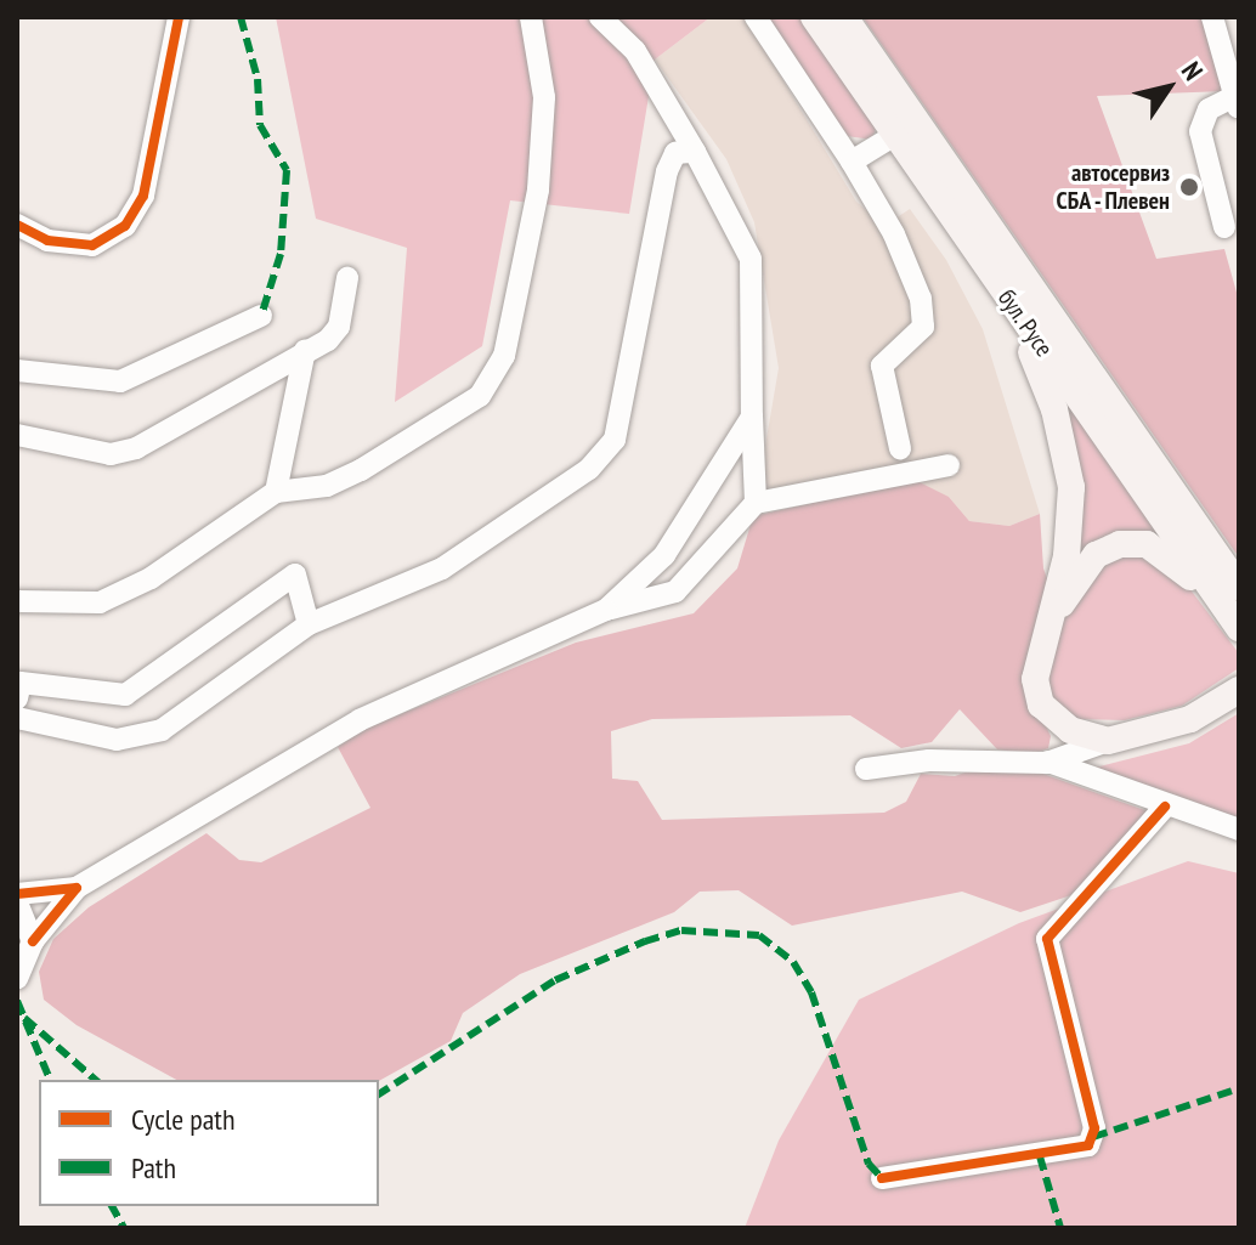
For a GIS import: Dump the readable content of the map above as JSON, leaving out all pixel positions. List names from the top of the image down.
{
  "streets": {
    "main road": ["бул. Русе"]
  },
  "places": ["автосервиз СБА - Плевен"],
  "legend": ["Cycle path", "Path"],
  "north": "top right"
}
